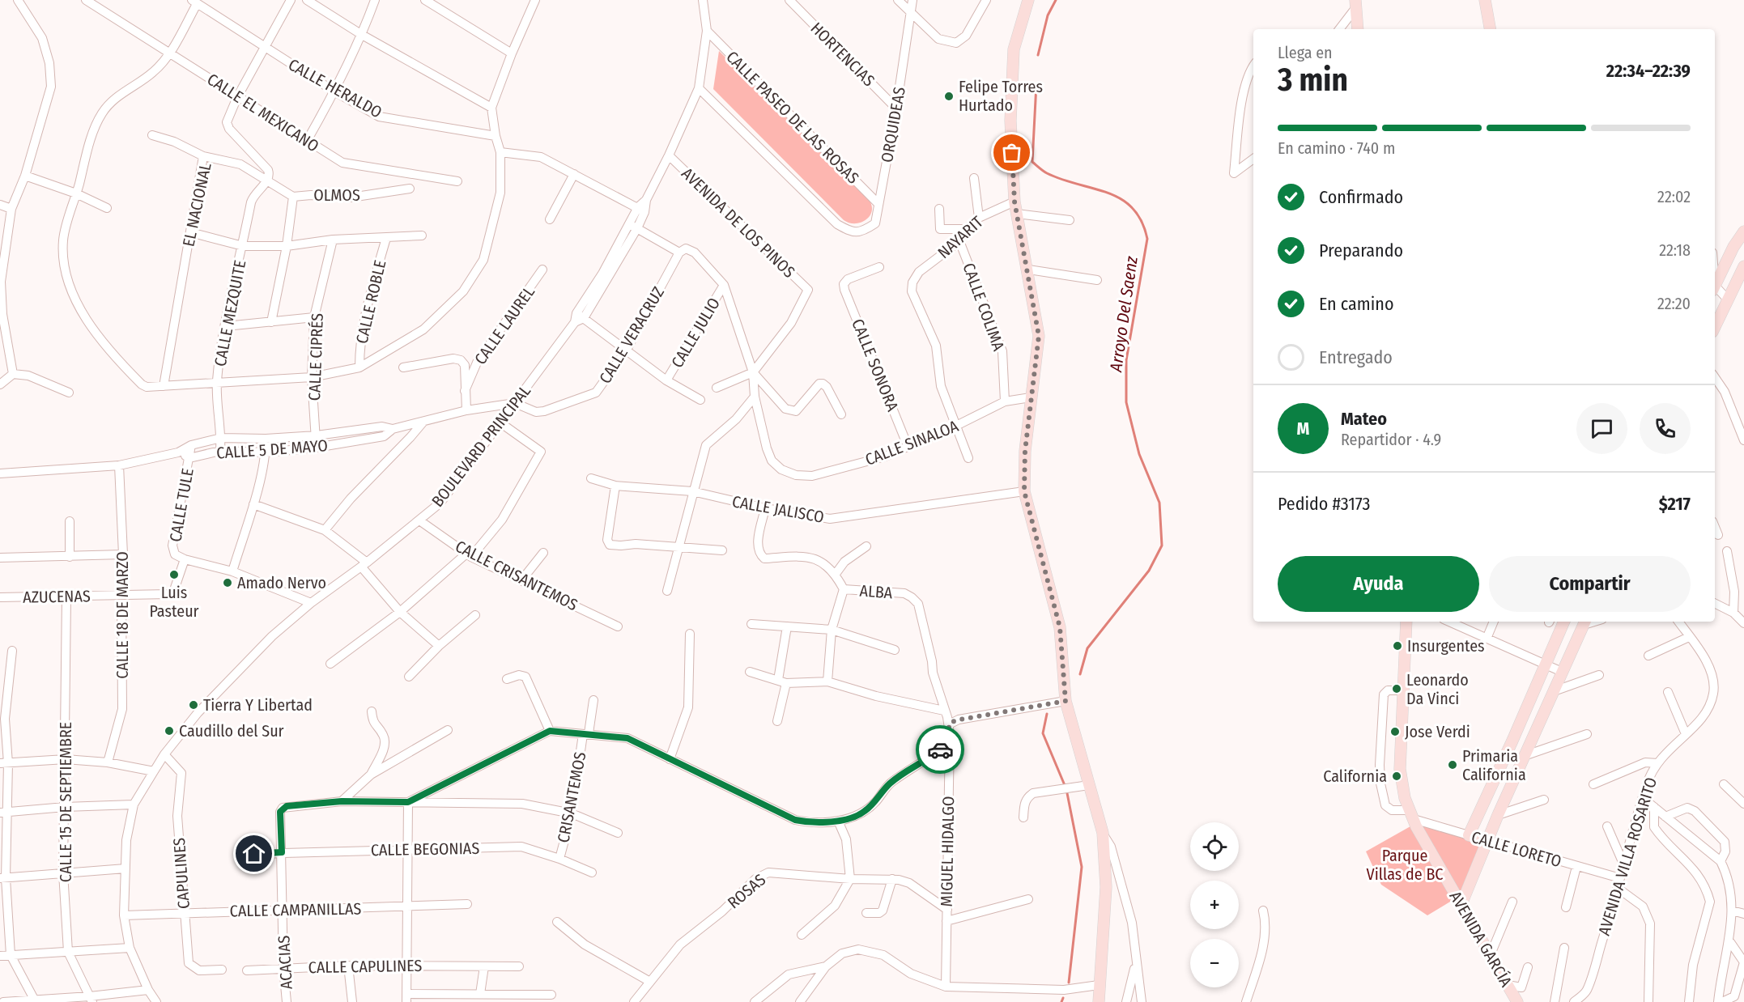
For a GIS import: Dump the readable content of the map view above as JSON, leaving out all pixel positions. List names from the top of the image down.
{
  "streets": {
    "main road": ["CALLE LORETO", "AVENIDA GARCÍA"],
    "street": [
      "HORTENCIAS",
      "CALLE HERALDO",
      "CALLE EL MEXICANO",
      "CALLE PASEO DE LAS ROSAS",
      "ORQUIDEAS",
      "OLMOS",
      "EL NACIONAL",
      "AVENIDA DE LOS PINOS",
      "NAYARIT",
      "CALLE ROBLE",
      "CALLE COLIMA",
      "CALLE MEZQUITE",
      "CALLE LAUREL",
      "CALLE JULIO",
      "CALLE VERACRUZ",
      "CALLE CIPRÉS",
      "CALLE SONORA",
      "CALLE SINALOA",
      "BOULEVARD PRINCIPAL",
      "CALLE 5 DE MAYO",
      "CALLE TULE",
      "CALLE JALISCO",
      "CALLE CRISANTEMOS",
      "ALBA",
      "AZUCENAS",
      "CALLE 18 DE MARZO",
      "CRISANTEMOS",
      "CALLE 15 DE SEPTIEMBRE",
      "CALLE BEGONIAS",
      "MIGUEL HIDALGO",
      "AVENIDA VILLA ROSARITO",
      "CAPULINES",
      "ROSAS",
      "CALLE CAMPANILLAS",
      "ACACIAS",
      "CALLE CAPULINES"
    ]
  },
  "crossings": [
    ["HORTENCIAS", "ORQUIDEAS"],
    ["CALLE PASEO DE LAS ROSAS", "ORQUIDEAS"],
    ["CALLE PASEO DE LAS ROSAS", "BOULEVARD PRINCIPAL"],
    ["ORQUIDEAS", "BOULEVARD PRINCIPAL"],
    ["OLMOS", "EL NACIONAL"],
    ["OLMOS", "CALLE MEZQUITE"],
    ["EL NACIONAL", "CALLE MEZQUITE"],
    ["AVENIDA DE LOS PINOS", "CALLE SINALOA"],
    ["AVENIDA DE LOS PINOS", "BOULEVARD PRINCIPAL"],
    ["NAYARIT", "CALLE COLIMA"],
    ["NAYARIT", "CALLE SINALOA"],
    ["CALLE COLIMA", "CALLE SINALOA"],
    ["CALLE MEZQUITE", "CALLE 5 DE MAYO"],
    ["CALLE LAUREL", "CALLE 5 DE MAYO"],
    ["CALLE JULIO", "CALLE SINALOA"],
    ["CALLE VERACRUZ", "BOULEVARD PRINCIPAL"],
    ["CALLE VERACRUZ", "CALLE 5 DE MAYO"],
    ["CALLE CIPRÉS", "CALLE 5 DE MAYO"],
    ["CALLE SONORA", "CALLE SINALOA"],
    ["BOULEVARD PRINCIPAL", "CALLE 5 DE MAYO"],
    ["BOULEVARD PRINCIPAL", "CALLE CRISANTEMOS"],
    ["BOULEVARD PRINCIPAL", "CAPULINES"],
    ["BOULEVARD PRINCIPAL", "CALLE CAMPANILLAS"],
    ["CALLE 5 DE MAYO", "CALLE TULE"],
    ["CALLE 5 DE MAYO", "CALLE 18 DE MARZO"],
    ["CALLE TULE", "AZUCENAS"],
    ["ALBA", "MIGUEL HIDALGO"],
    ["AZUCENAS", "CALLE 18 DE MARZO"],
    ["AZUCENAS", "CALLE 15 DE SEPTIEMBRE"],
    ["CRISANTEMOS", "CALLE BEGONIAS"],
    ["CALLE BEGONIAS", "ACACIAS"],
    ["CALLE LORETO", "AVENIDA VILLA ROSARITO"],
    ["CALLE LORETO", "AVENIDA GARCÍA"],
    ["MIGUEL HIDALGO", "ROSAS"],
    ["CAPULINES", "CALLE CAMPANILLAS"],
    ["CALLE CAMPANILLAS", "ACACIAS"],
    ["ACACIAS", "CALLE CAPULINES"]
  ],
  "water": ["Arroyo Del Saenz"],
  "parks": ["Parque Villas de BC"],
  "places": [
    "Felipe Torres Hurtado",
    "Luis Pasteur",
    "Amado Nervo",
    "Insurgentes",
    "Leonardo Da Vinci",
    "Tierra Y Libertad",
    "Caudillo del Sur",
    "Jose Verdi",
    "Primaria California",
    "California"
  ],
  "page": {
    "heading": ["3 min", "Llega en", "22:34–22:39"],
    "panel": [
      "Mateo",
      "Repartidor · 4.9",
      "Pedido #3173",
      "$217"
    ],
    "bar": "En camino · 740 m",
    "list": [
      ["Confirmado", "22:02"],
      ["Preparando", "22:18"],
      ["En camino", "22:20"],
      "Entregado"
    ],
    "round": "M",
    "buttons": ["Ayuda", "Compartir"],
    "map_buttons": ["+", "−"]
  }
}
